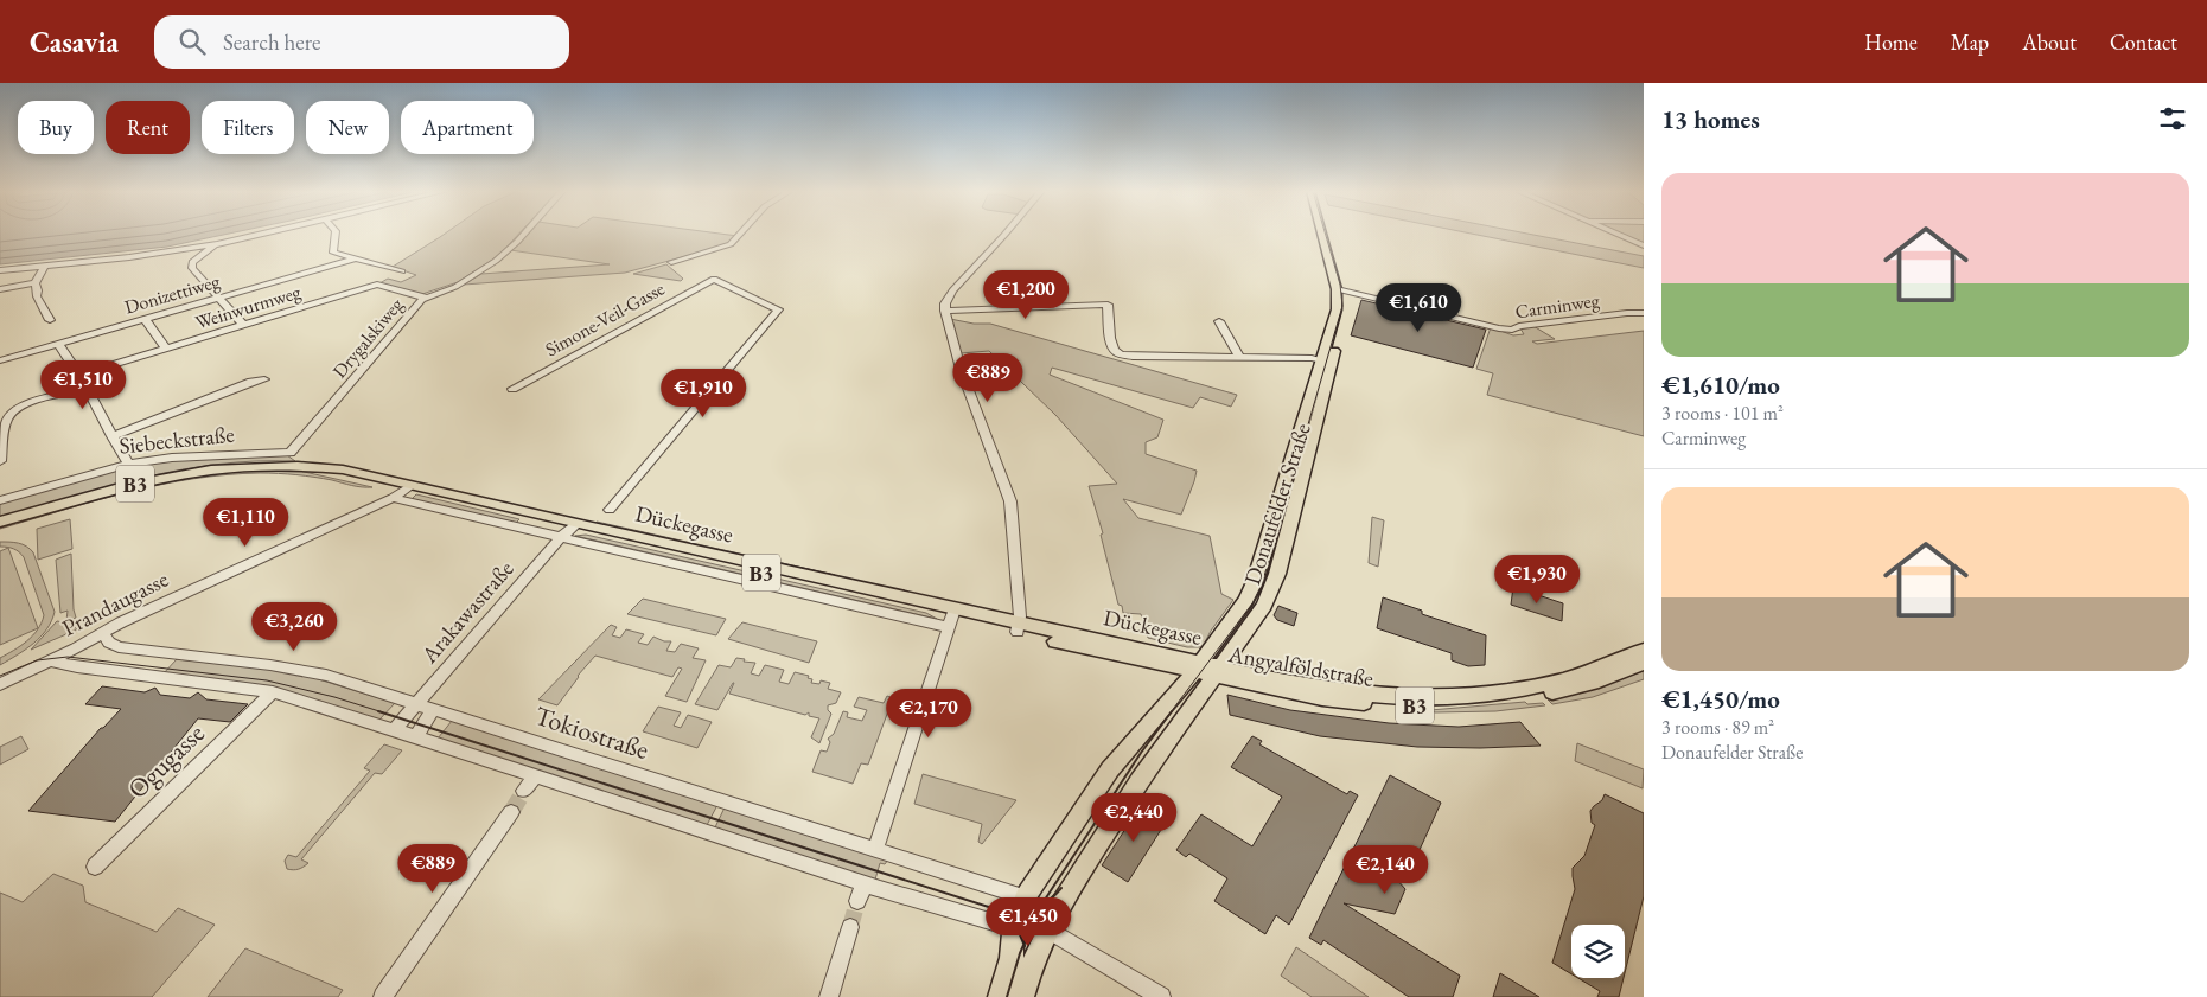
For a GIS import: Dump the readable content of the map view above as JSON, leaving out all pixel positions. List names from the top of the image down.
{
  "streets": {
    "main road": [
      "Siebeckstraße",
      "B3",
      "Donaufelder Straße",
      "Dückegasse",
      "Angyalföldstraße"
    ],
    "street": [
      "Donizettiweg",
      "Carminweg",
      "Weinwurmweg",
      "Simone-Veil-Gasse",
      "Drygalskiweg",
      "Prandaugasse",
      "Arakawastraße",
      "Tokiostraße",
      "Ogugasse"
    ]
  },
  "crossings": [
    ["Carminweg", "Donaufelder Straße"],
    ["Weinwurmweg", "Drygalskiweg"],
    ["Drygalskiweg", "Siebeckstraße"],
    ["Siebeckstraße", "Dückegasse"],
    ["Donaufelder Straße", "Dückegasse"],
    ["Donaufelder Straße", "Angyalföldstraße"],
    ["Donaufelder Straße", "Tokiostraße"],
    ["Dückegasse", "Prandaugasse"],
    ["Dückegasse", "Arakawastraße"],
    ["Dückegasse", "Angyalföldstraße"],
    ["Prandaugasse", "Tokiostraße"],
    ["Arakawastraße", "Tokiostraße"]
  ],
  "page": {
    "header": "Casavia",
    "search": "Search here",
    "nav": [
      "Home",
      "Map",
      "About",
      "Contact"
    ],
    "heading": "13 homes",
    "chip": [
      "Buy",
      "Rent",
      "Filters",
      "New",
      "Apartment"
    ],
    "list": [
      {
        "name": "€1,610/mo",
        "note": "3 rooms · 101 m² · Carminweg"
      },
      {
        "name": "€1,450/mo",
        "note": "3 rooms · 89 m² · Donaufelder Straße"
      }
    ],
    "price": [
      "€1,200",
      "€1,610",
      "€889",
      "€1,510",
      "€1,910",
      "€1,110",
      "€1,930",
      "€3,260",
      "€2,170",
      "€2,440",
      "€889",
      "€2,140",
      "€1,450"
    ]
  }
}
